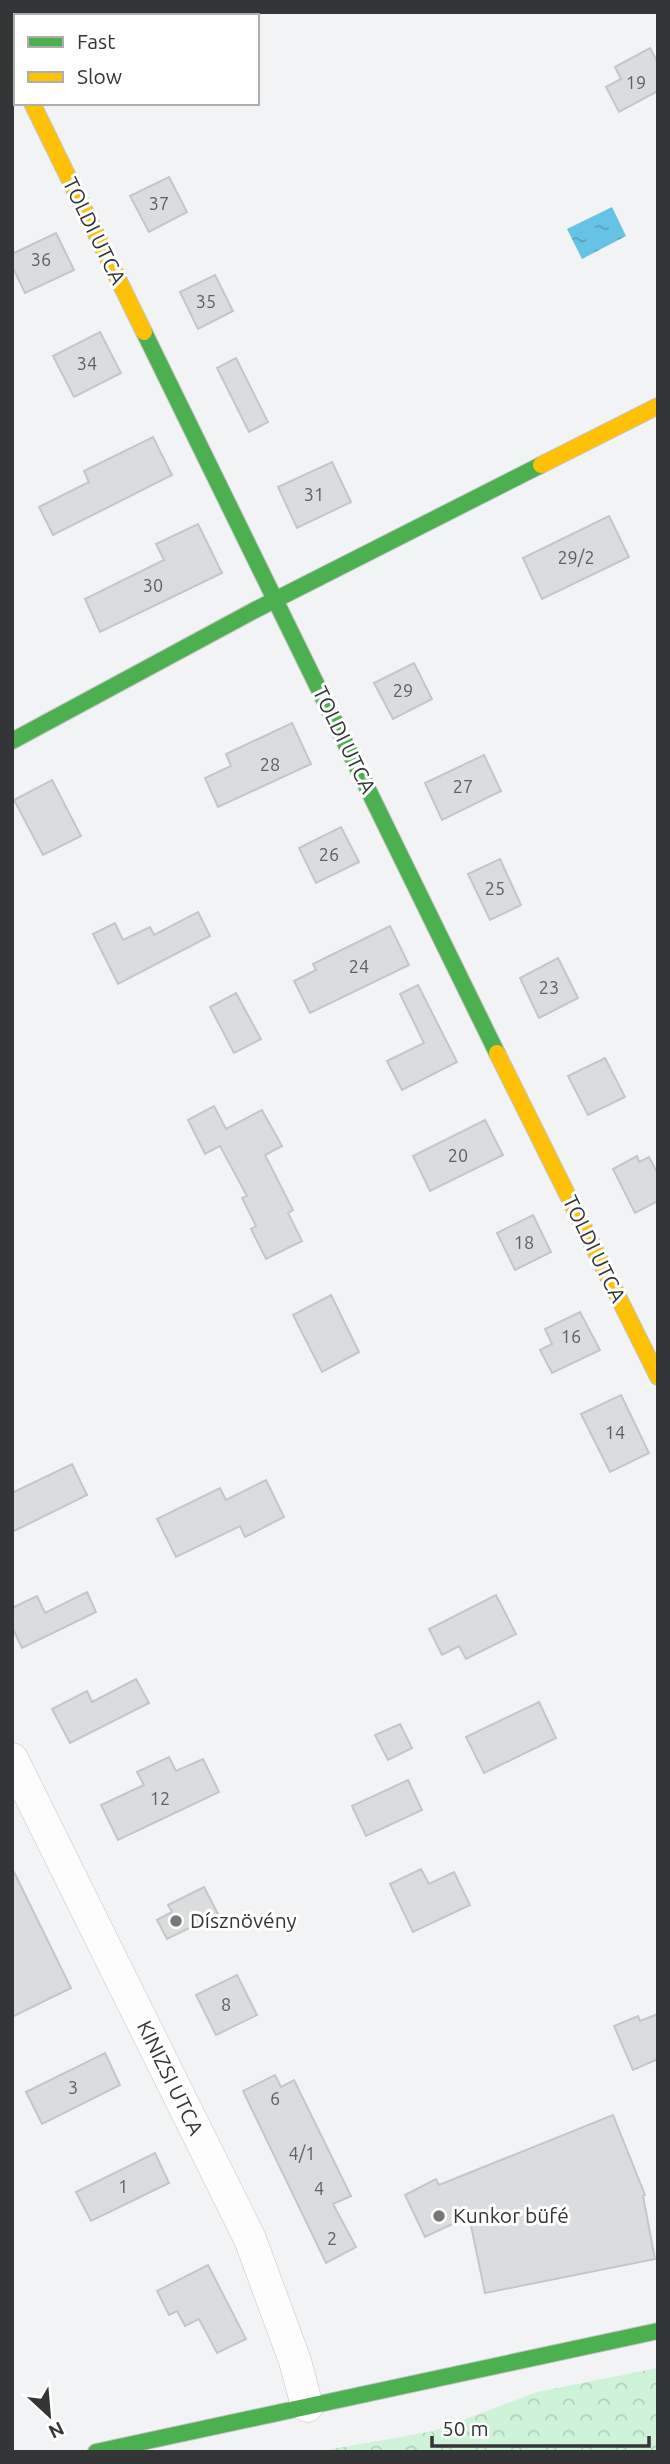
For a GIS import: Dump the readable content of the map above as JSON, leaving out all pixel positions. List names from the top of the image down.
{
  "streets": {
    "street": ["TOLDI UTCA", "KINIZSI UTCA"]
  },
  "places": ["Dísznövény", "Kunkor büfé"],
  "house_numbers": [
    "19",
    "37",
    "36",
    "35",
    "34",
    "31",
    "29/2",
    "30",
    "29",
    "28",
    "27",
    "26",
    "25",
    "24",
    "23",
    "20",
    "18",
    "16",
    "14",
    "12",
    "8",
    "3",
    "6",
    "4/1",
    "1",
    "4",
    "2"
  ],
  "legend": ["Fast", "Slow"],
  "scale_bar": "50 m",
  "north": "bottom right"
}
